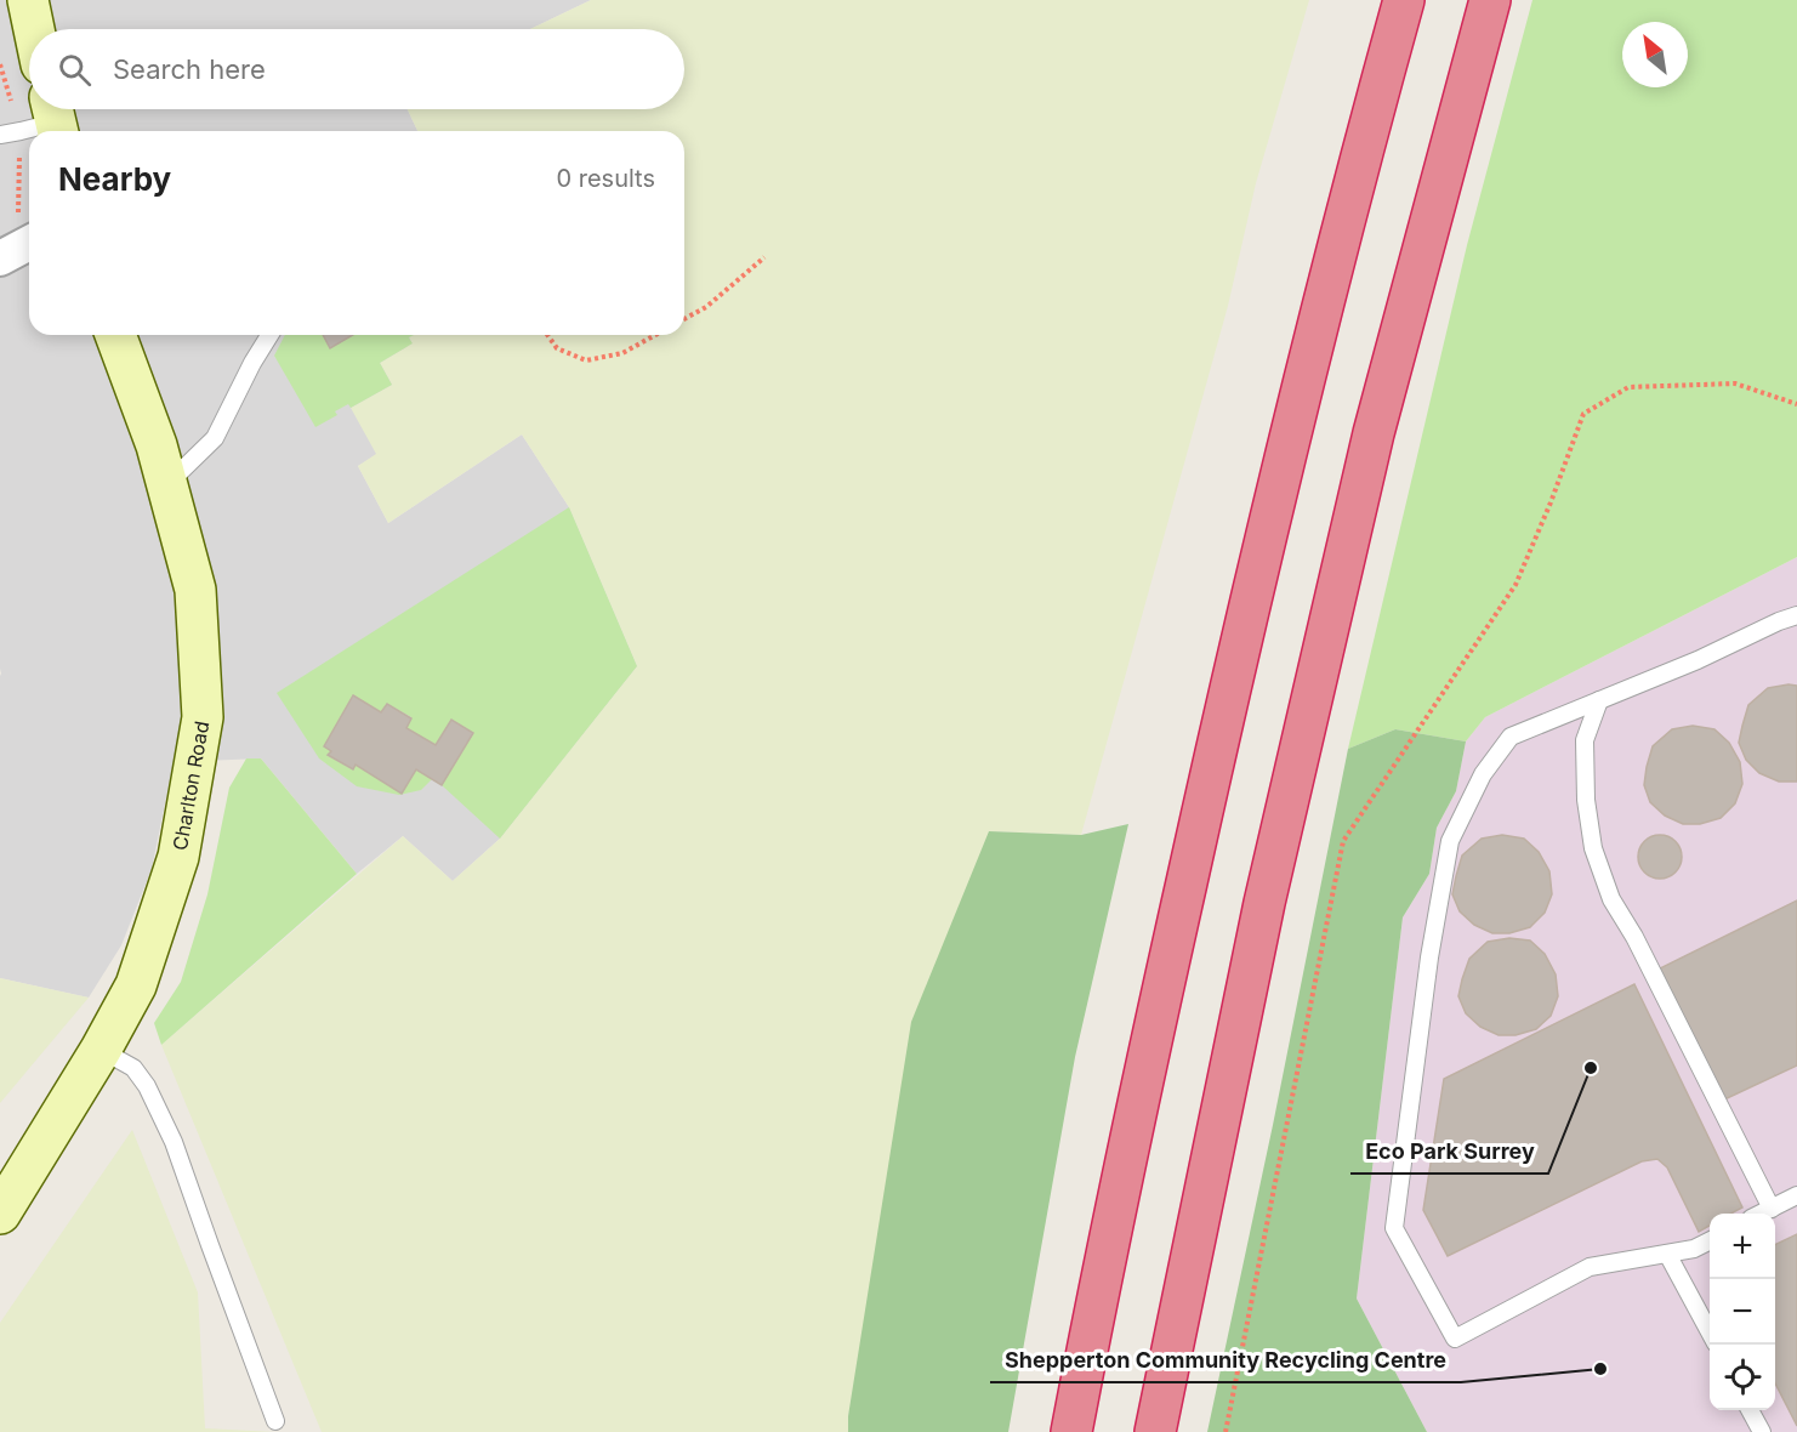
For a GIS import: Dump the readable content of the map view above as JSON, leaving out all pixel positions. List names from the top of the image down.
{
  "streets": {
    "street": ["Charlton Road"]
  },
  "places": ["Eco Park Surrey", "Shepperton Community Recycling Centre"],
  "north": "top left",
  "page": {
    "search": "Search here",
    "heading": ["Nearby", "0 results"],
    "map_buttons": ["+", "−"]
  }
}
